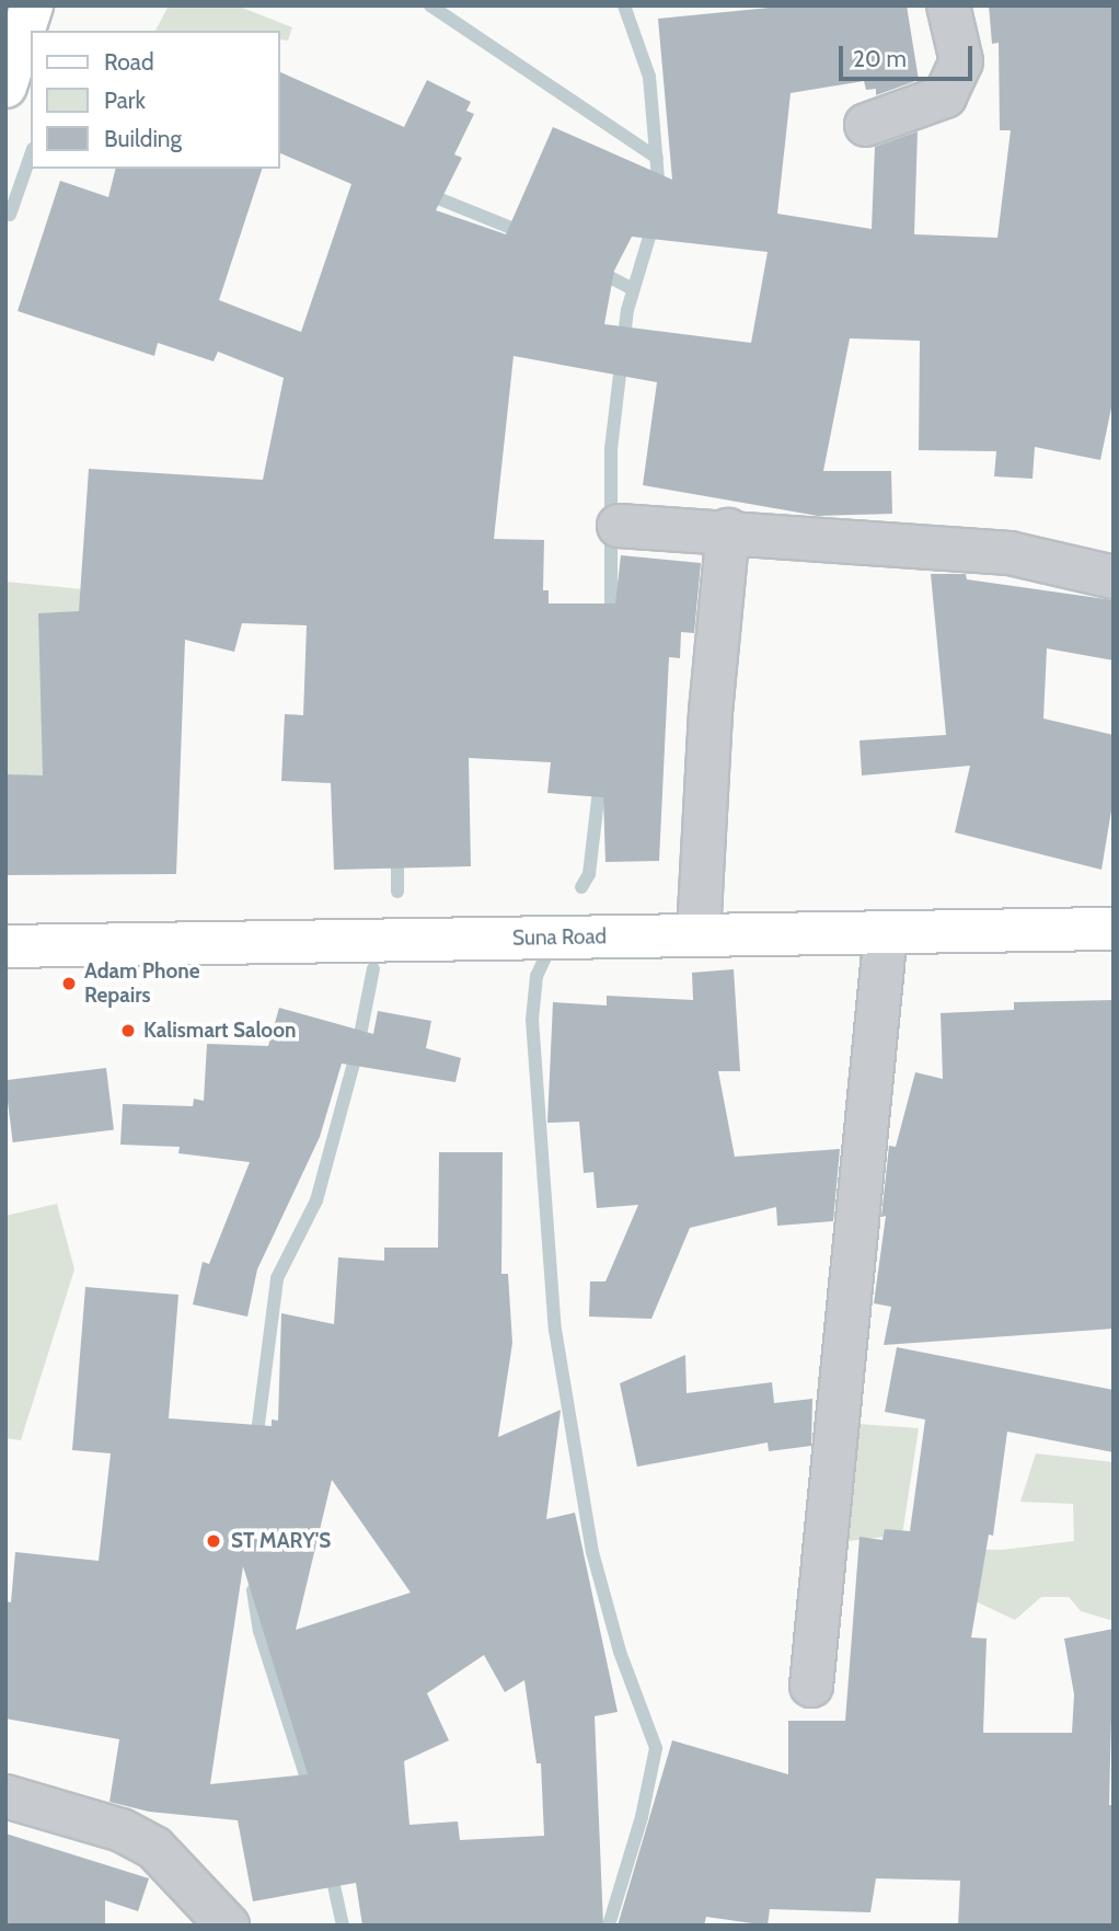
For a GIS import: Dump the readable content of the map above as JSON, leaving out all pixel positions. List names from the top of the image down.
{
  "streets": {
    "street": ["Suna Road"]
  },
  "places": ["Adam Phone Repairs", "Kalismart Saloon", "ST MARY'S"],
  "legend": ["Road", "Park", "Building"],
  "scale_bar": "20 m"
}
